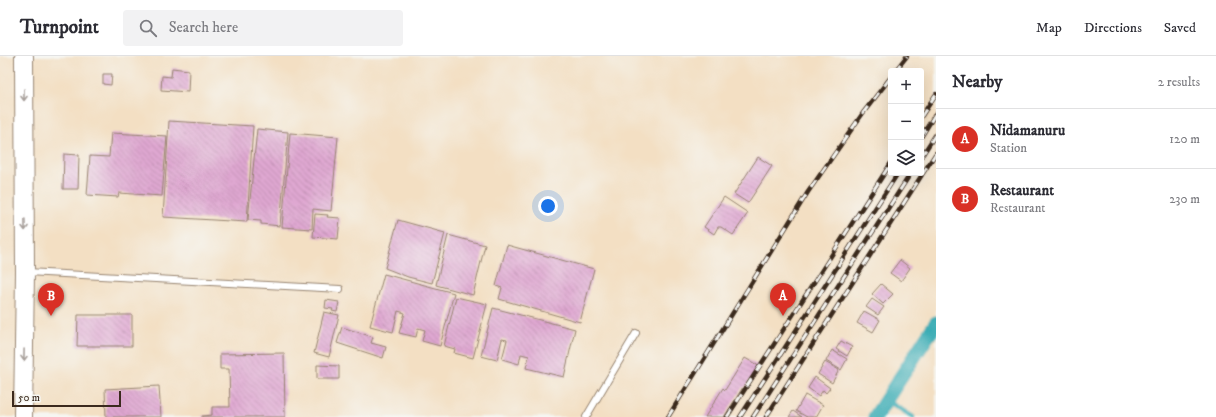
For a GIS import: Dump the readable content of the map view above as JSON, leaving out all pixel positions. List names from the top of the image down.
{
  "scale_bar": "50 m",
  "page": {
    "header": "Turnpoint",
    "search": "Search here",
    "nav": ["Map", "Directions", "Saved"],
    "heading": ["Nearby", "2 results"],
    "map_buttons": ["+", "−"],
    "list": [
      {
        "mark": "A",
        "name": "Nidamanuru",
        "note": "Station",
        "value": "120 m"
      },
      {
        "mark": "B",
        "name": "Restaurant",
        "note": "Restaurant",
        "value": "230 m"
      }
    ],
    "pins": ["A", "B"],
    "scale": "50 m"
  }
}
